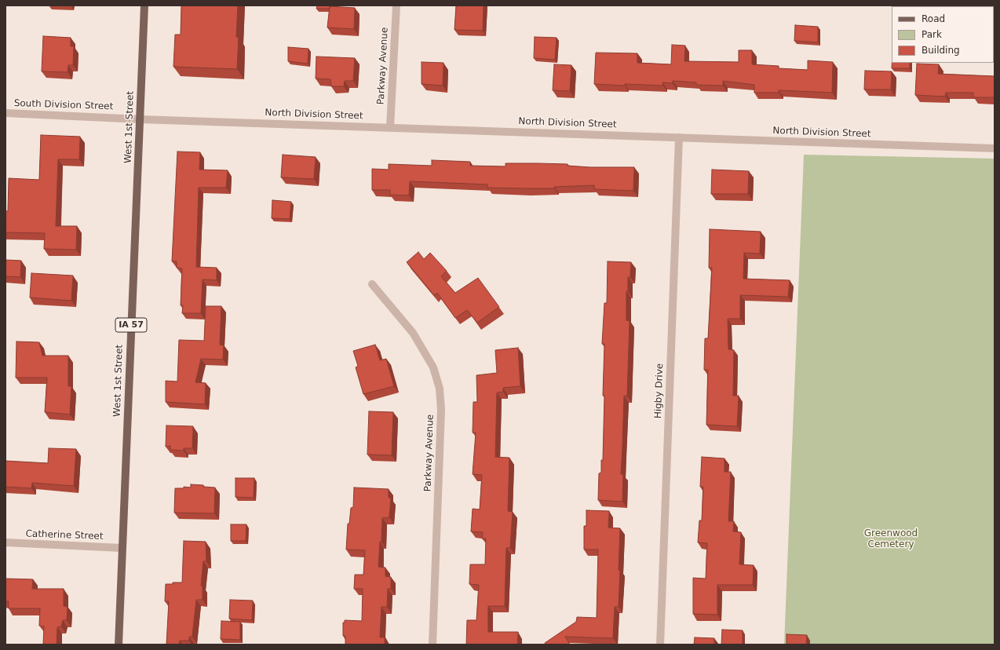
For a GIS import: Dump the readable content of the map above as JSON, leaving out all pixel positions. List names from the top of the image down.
{
  "streets": {
    "main road": ["West 1st Street", "IA 57"],
    "street": [
      "Parkway Avenue",
      "South Division Street",
      "North Division Street",
      "Higby Drive",
      "Catherine Street"
    ]
  },
  "crossings": [
    ["Parkway Avenue", "North Division Street"],
    ["South Division Street", "North Division Street"],
    ["South Division Street", "West 1st Street"],
    ["North Division Street", "West 1st Street"],
    ["North Division Street", "Higby Drive"],
    ["West 1st Street", "Catherine Street"]
  ],
  "parks": ["Greenwood Cemetery"],
  "legend": ["Road", "Park", "Building"]
}
